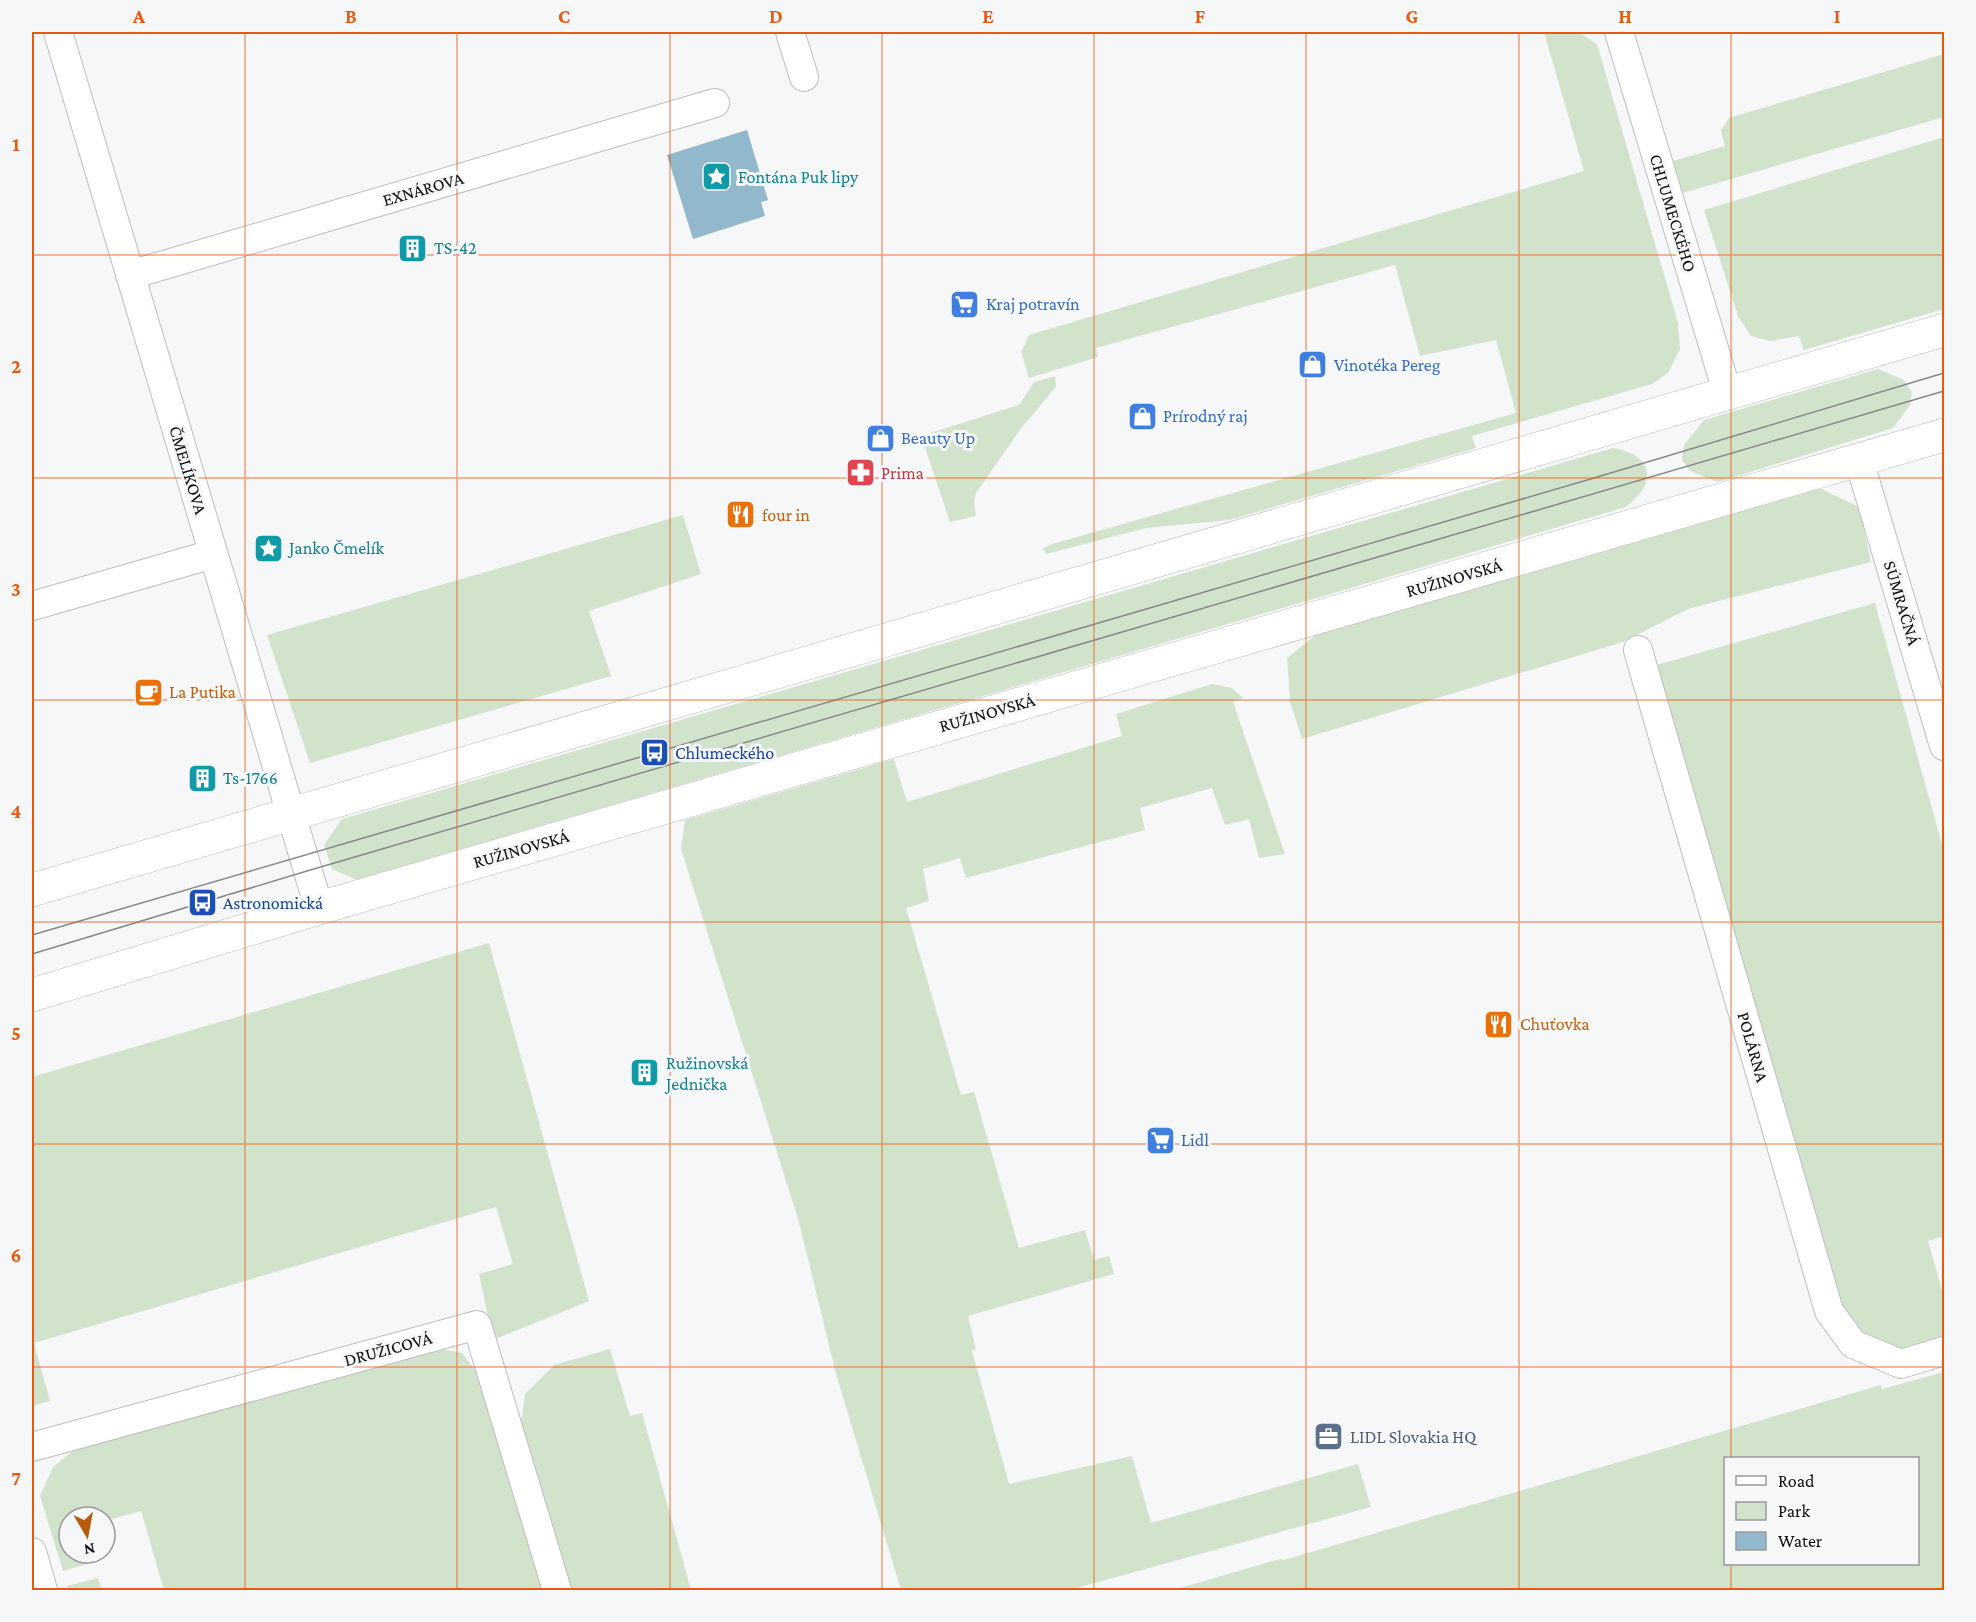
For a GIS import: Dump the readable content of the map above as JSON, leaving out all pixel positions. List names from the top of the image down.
{
  "streets": {
    "street": [
      "EXNÁROVA",
      "CHLUMECKÉHO",
      "ČMELÍKOVA",
      "RUŽINOVSKÁ",
      "SÚMRAČNÁ",
      "POLÁRNA",
      "DRUŽICOVÁ"
    ]
  },
  "crossings": [
    ["EXNÁROVA", "ČMELÍKOVA"],
    ["ČMELÍKOVA", "RUŽINOVSKÁ"],
    ["RUŽINOVSKÁ", "SÚMRAČNÁ"]
  ],
  "places": {
    "place": ["Fontána Puk lipy", "Janko Čmelík"],
    "building": ["TS-42", "Ts-1766", "Ružinovská Jednička"],
    "supermarket": ["Kraj potravín", "Lidl"],
    "shop": ["Vinotéka Pereg", "Prírodný raj", "Beauty Up"],
    "pharmacy": ["Prima"],
    "restaurant": ["four in", "Chuťovka"],
    "cafe": ["La Putika"],
    "bus stop": ["Chlumeckého", "Astronomická"],
    "office": ["LIDL Slovakia HQ"]
  },
  "legend": ["Road", "Park", "Water"],
  "north": "bottom",
  "grid": {
    "columns": [
      "A",
      "B",
      "C",
      "D",
      "E",
      "F",
      "G",
      "H",
      "I"
    ],
    "rows": [
      "1",
      "2",
      "3",
      "4",
      "5",
      "6",
      "7"
    ]
  }
}
